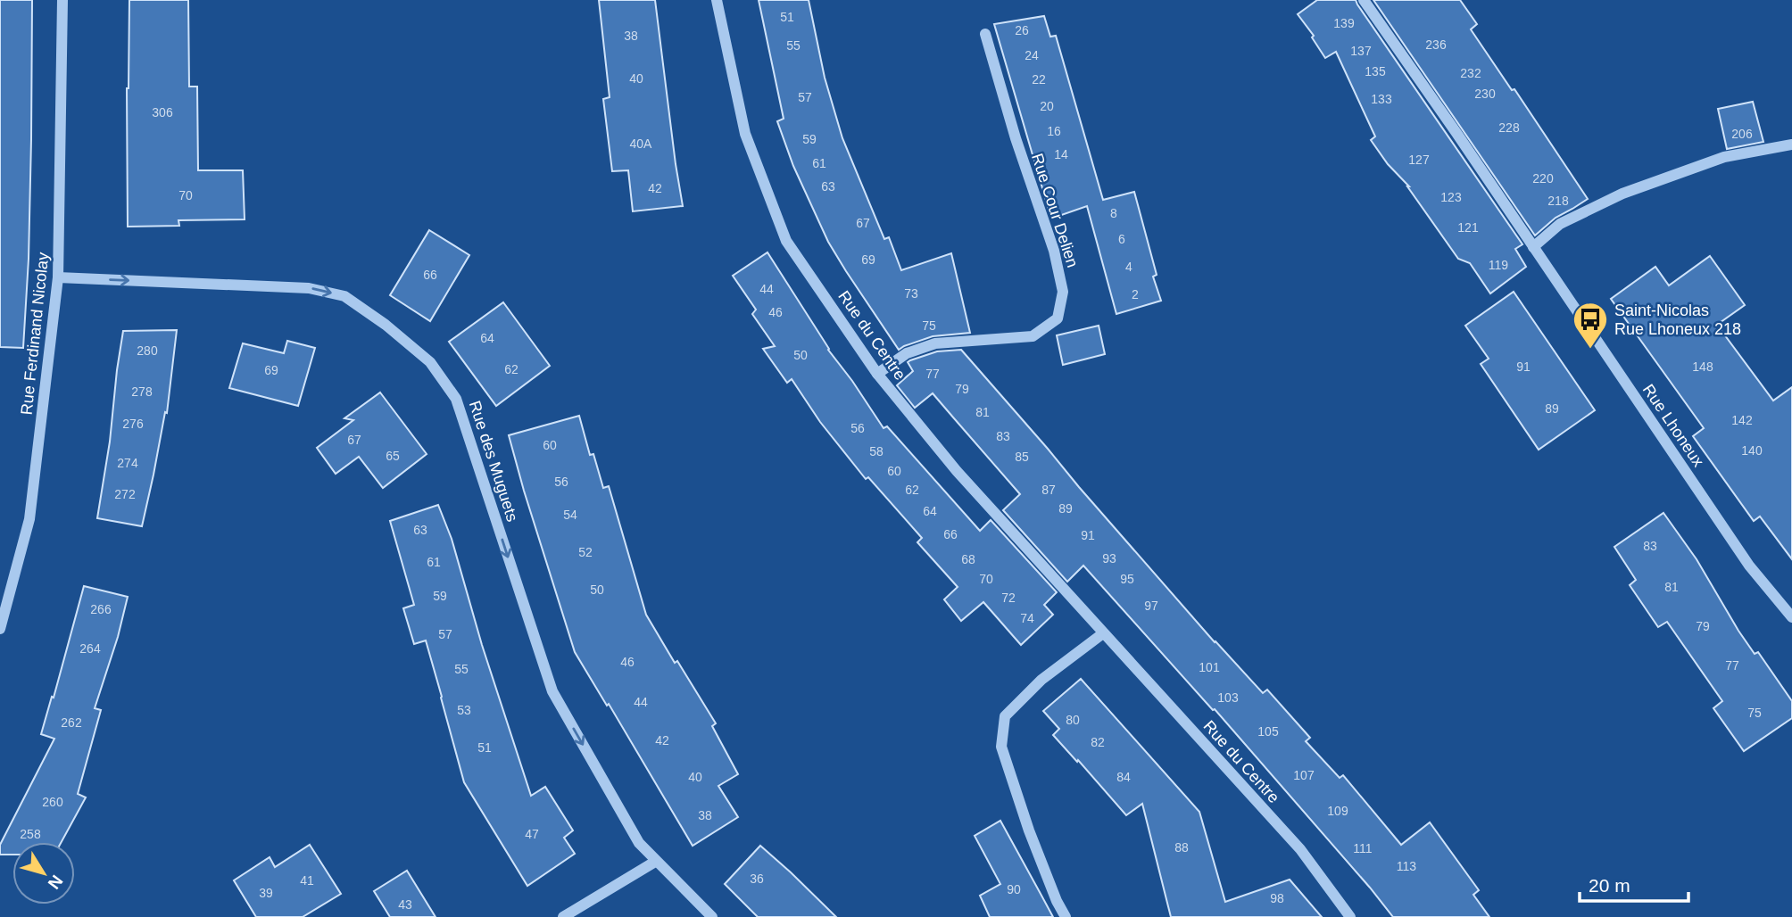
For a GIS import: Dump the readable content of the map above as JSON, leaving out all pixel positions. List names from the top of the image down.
{
  "streets": {
    "street": [
      "Rue Cour Delien",
      "Rue Ferdinand Nicolay",
      "Rue du Centre",
      "Rue Lhoneux",
      "Rue des Muguets"
    ]
  },
  "crossings": [
    ["Rue Cour Delien", "Rue du Centre"],
    ["Rue Ferdinand Nicolay", "Rue des Muguets"]
  ],
  "one_way": ["Rue des Muguets"],
  "places": {
    "bus stop": ["Saint-Nicolas Rue Lhoneux 218"]
  },
  "house_numbers": [
    "51",
    "139",
    "26",
    "38",
    "236",
    "55",
    "137",
    "24",
    "135",
    "232",
    "40",
    "22",
    "230",
    "57",
    "133",
    "20",
    "306",
    "228",
    "16",
    "206",
    "59",
    "40A",
    "14",
    "127",
    "61",
    "220",
    "63",
    "42",
    "70",
    "123",
    "218",
    "8",
    "67",
    "121",
    "6",
    "69",
    "119",
    "4",
    "66",
    "44",
    "73",
    "2",
    "46",
    "75",
    "64",
    "280",
    "50",
    "91",
    "148",
    "62",
    "69",
    "77",
    "79",
    "278",
    "89",
    "81",
    "142",
    "276",
    "56",
    "83",
    "67",
    "60",
    "140",
    "58",
    "65",
    "85",
    "274",
    "60",
    "56",
    "62",
    "87",
    "272",
    "89",
    "64",
    "54",
    "63",
    "66",
    "91",
    "83",
    "52",
    "93",
    "68",
    "61",
    "70",
    "95",
    "81",
    "50",
    "59",
    "72",
    "97",
    "266",
    "74",
    "79",
    "57",
    "264",
    "46",
    "77",
    "101",
    "55",
    "103",
    "44",
    "53",
    "75",
    "80",
    "262",
    "105",
    "42",
    "82",
    "51",
    "107",
    "40",
    "84",
    "260",
    "109",
    "38",
    "258",
    "47",
    "88",
    "111",
    "113",
    "36",
    "41",
    "90",
    "39",
    "98",
    "43"
  ],
  "scale_bar": "20 m",
  "north": "bottom right"
}
